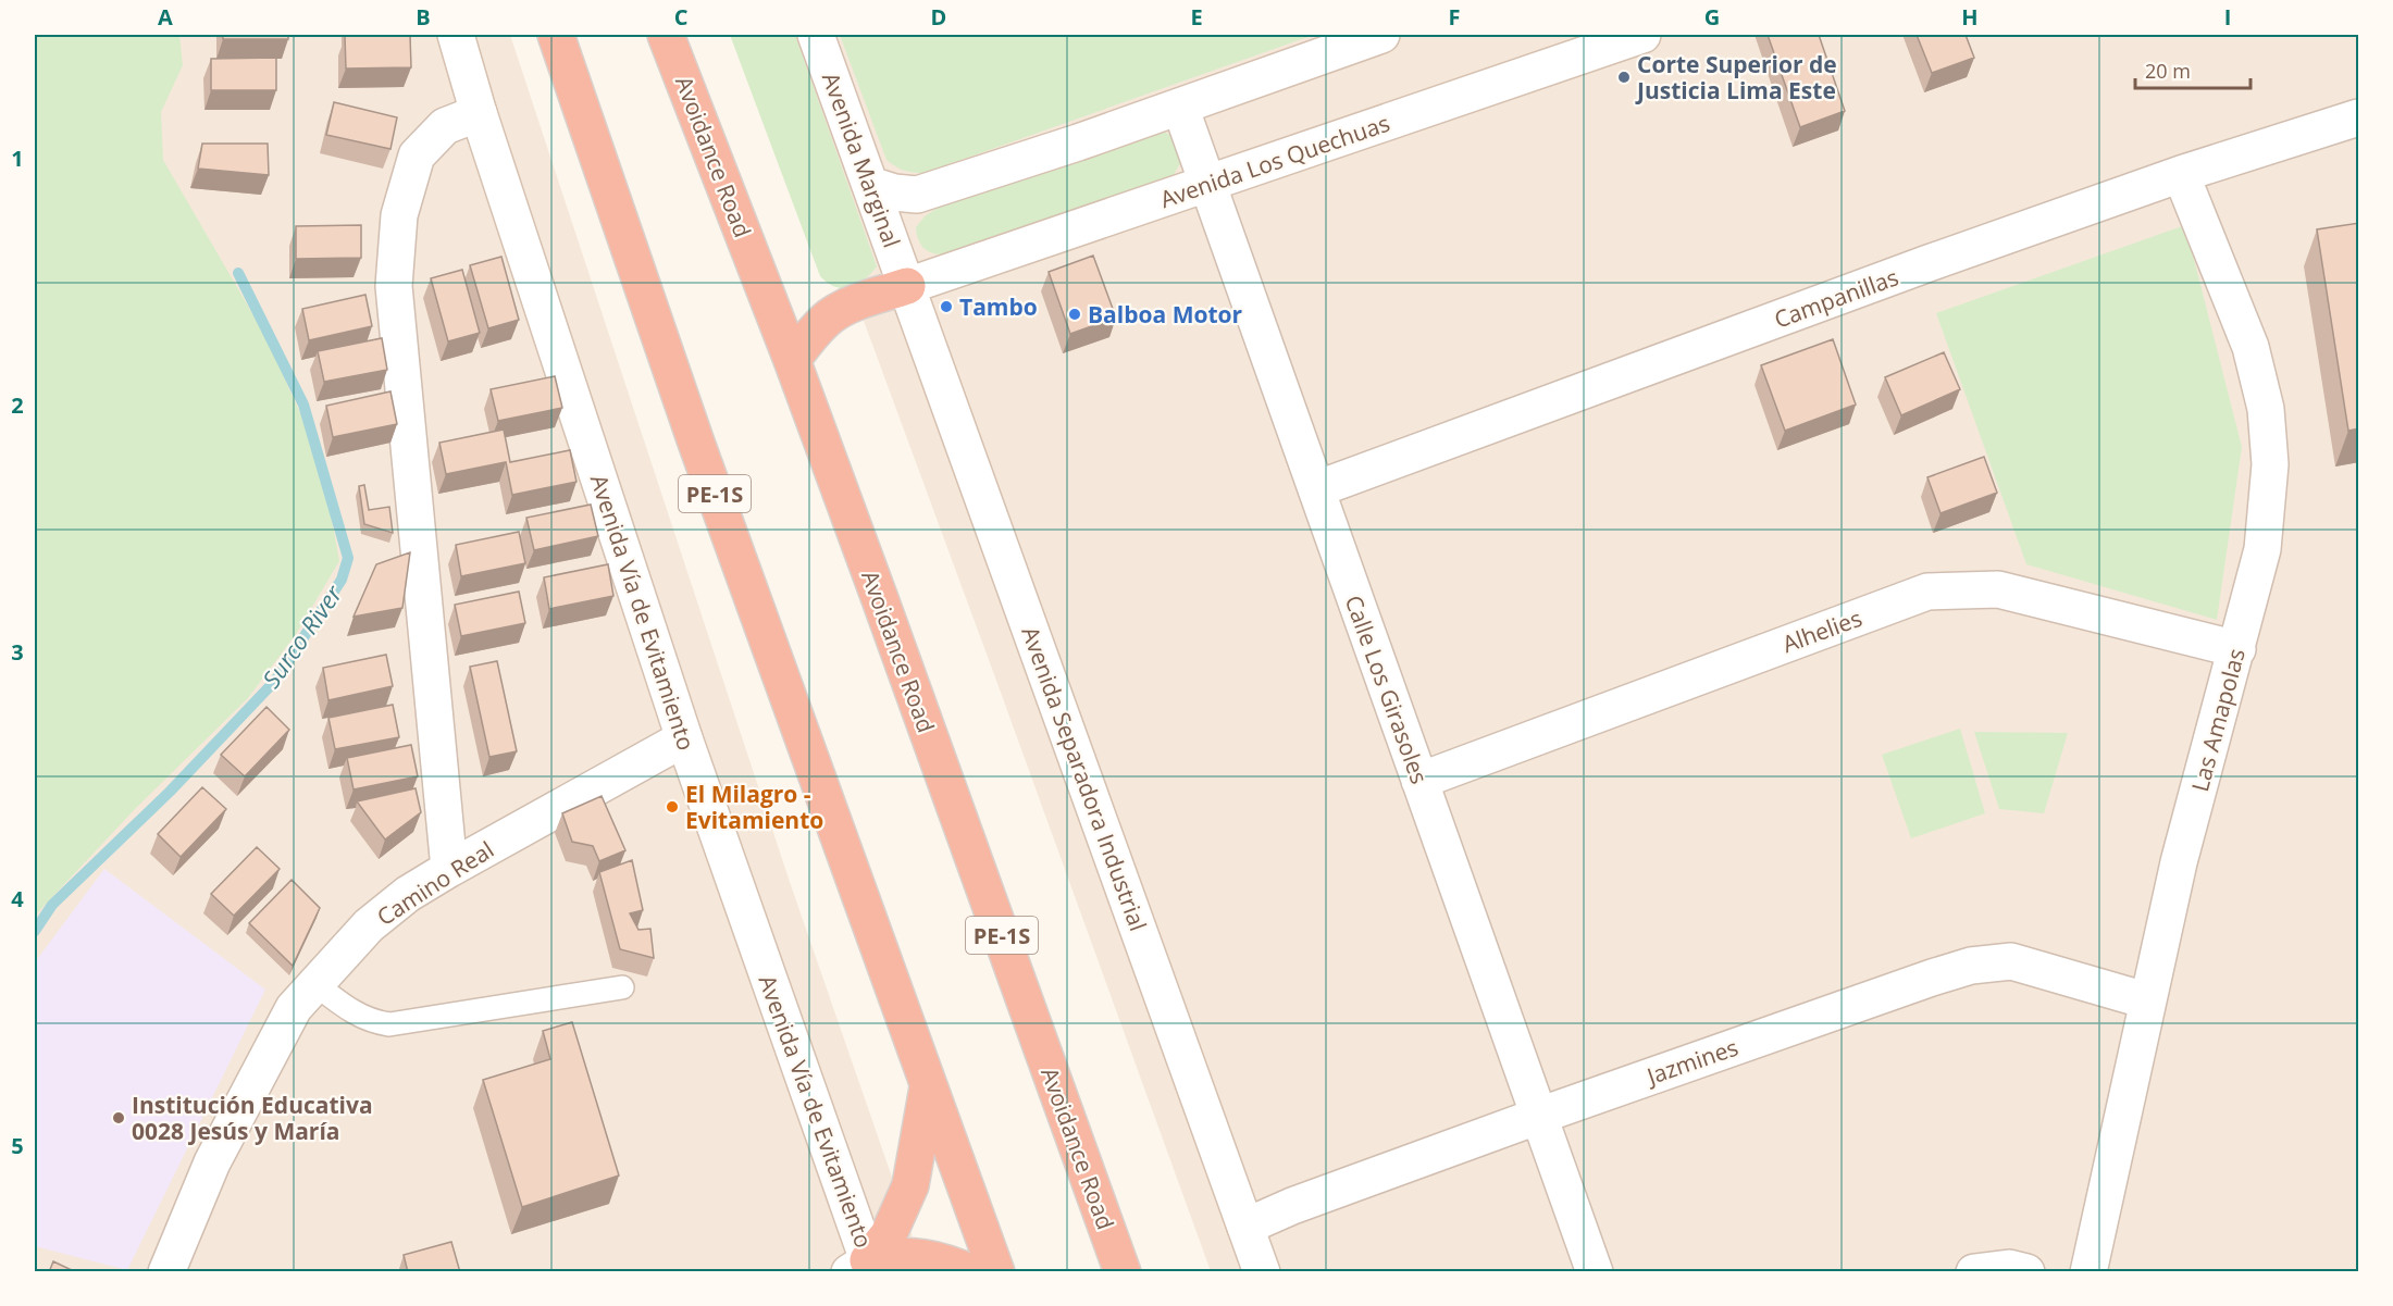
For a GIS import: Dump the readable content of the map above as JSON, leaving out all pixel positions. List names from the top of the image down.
{
  "streets": {
    "highway": ["Avoidance Road", "PE-1S"],
    "street": [
      "Avenida Marginal",
      "Avenida Los Quechuas",
      "Campanillas",
      "Avenida Vía de Evitamiento",
      "Alhelies",
      "Calle Los Girasoles",
      "Las Amapolas",
      "Avenida Separadora Industrial",
      "Camino Real",
      "Jazmines"
    ]
  },
  "crossings": [
    ["Avenida Marginal", "Avenida Los Quechuas"],
    ["Avenida Marginal", "Avenida Separadora Industrial"],
    ["Avenida Los Quechuas", "Calle Los Girasoles"],
    ["Avenida Los Quechuas", "Avenida Separadora Industrial"],
    ["Campanillas", "Calle Los Girasoles"],
    ["Campanillas", "Las Amapolas"],
    ["Avenida Vía de Evitamiento", "Camino Real"],
    ["Alhelies", "Calle Los Girasoles"],
    ["Alhelies", "Las Amapolas"],
    ["Calle Los Girasoles", "Jazmines"],
    ["Las Amapolas", "Jazmines"],
    ["Avenida Separadora Industrial", "Jazmines"]
  ],
  "water": ["Surco River"],
  "places": [
    "Corte Superior de Justicia Lima Este",
    "Tambo",
    "Balboa Motor",
    "El Milagro - Evitamiento",
    "Institución Educativa 0028 Jesús y María"
  ],
  "scale_bar": "20 m",
  "grid": {
    "columns": [
      "A",
      "B",
      "C",
      "D",
      "E",
      "F",
      "G",
      "H",
      "I"
    ],
    "rows": [
      "1",
      "2",
      "3",
      "4",
      "5"
    ]
  }
}
